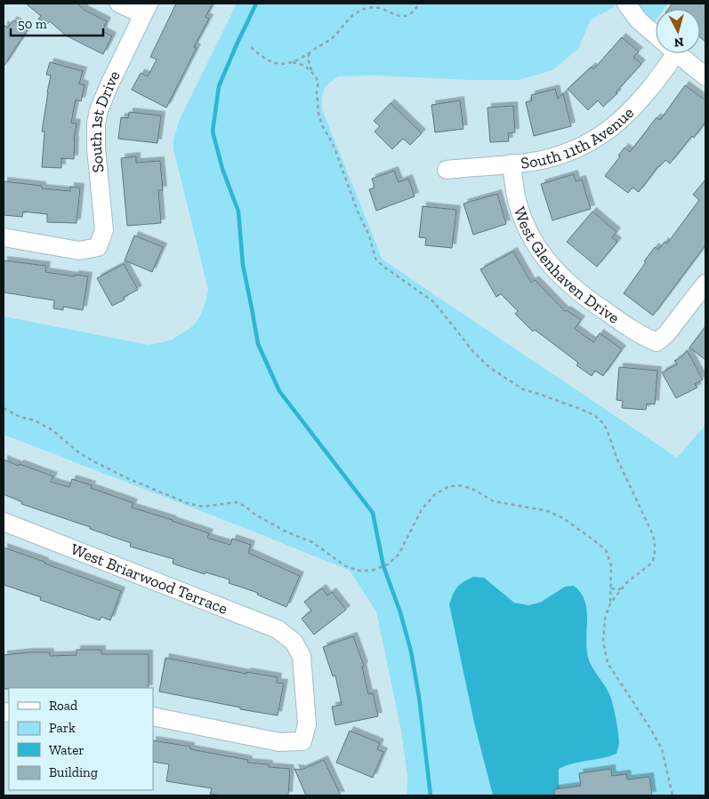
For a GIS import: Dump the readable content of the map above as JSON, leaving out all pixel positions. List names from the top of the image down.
{
  "streets": {
    "street": [
      "South 1st Drive",
      "South 11th Avenue",
      "West Glenhaven Drive",
      "West Briarwood Terrace"
    ]
  },
  "crossings": [
    ["South 11th Avenue", "West Glenhaven Drive"]
  ],
  "legend": [
    "Road",
    "Park",
    "Water",
    "Building"
  ],
  "scale_bar": "50 m",
  "north": "bottom"
}
